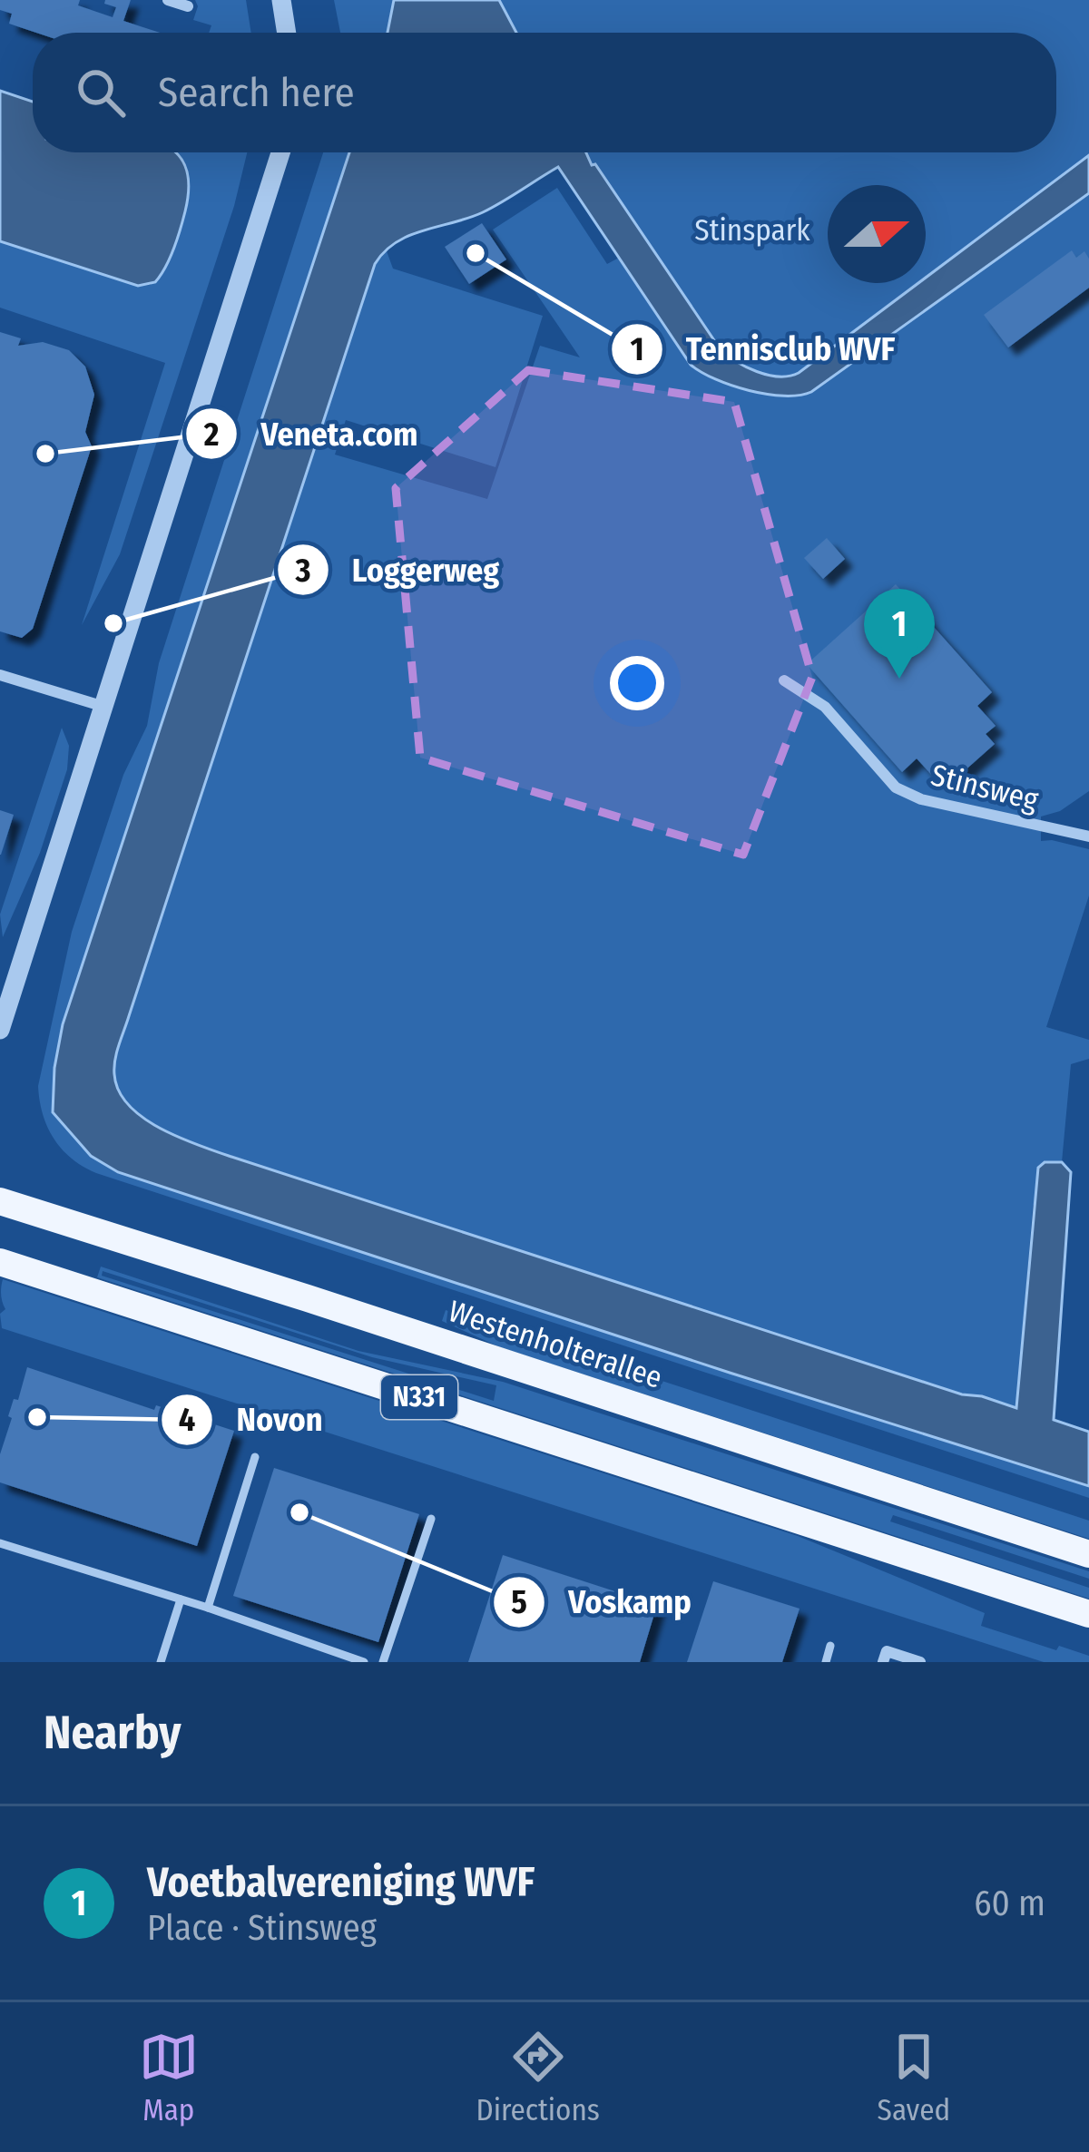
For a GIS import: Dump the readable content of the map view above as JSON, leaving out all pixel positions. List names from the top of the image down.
{
  "streets": {
    "main road": ["Westenholterallee", "N331"],
    "street": ["Stinsweg"]
  },
  "parks": ["Stinspark"],
  "places": [
    "Tennisclub WVF",
    "Veneta.com",
    "Loggerweg",
    "Novon",
    "Voskamp"
  ],
  "north": "right",
  "page": {
    "search": "Search here",
    "pins": "1",
    "heading": "Nearby",
    "list": [
      {
        "mark": "1",
        "name": "Voetbalvereniging WVF",
        "note": "Place · Stinsweg",
        "value": "60 m"
      }
    ],
    "nav": ["Map", "Directions", "Saved"]
  }
}
